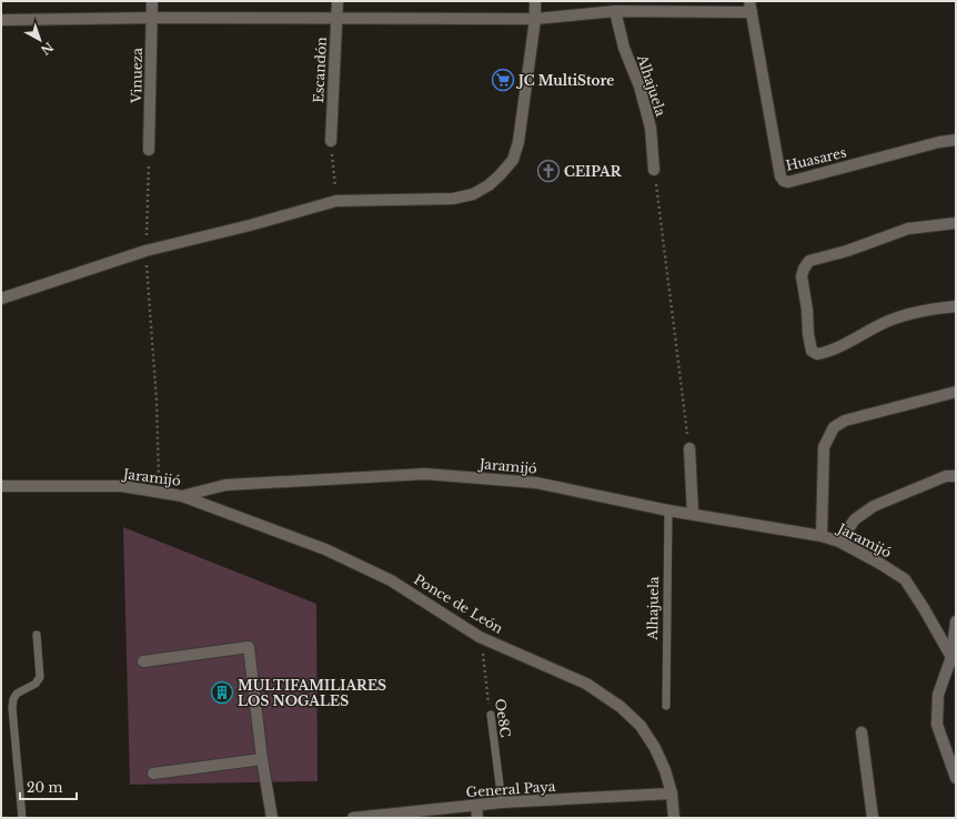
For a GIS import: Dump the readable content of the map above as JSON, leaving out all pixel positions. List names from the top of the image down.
{
  "streets": {
    "street": [
      "Escandón",
      "Vinueza",
      "Alhajuela",
      "Huasares",
      "Jaramijó",
      "Ponce de León",
      "General Paya"
    ],
    "lane": ["Oe8C"]
  },
  "crossings": [
    ["Alhajuela", "Jaramijó"],
    ["Jaramijó", "Ponce de León"],
    ["Ponce de León", "Oe8C"],
    ["Ponce de León", "General Paya"],
    ["Oe8C", "General Paya"]
  ],
  "places": {
    "supermarket": ["JC MultiStore"],
    "church": ["CEIPAR"],
    "building": ["MULTIFAMILIARES LOS NOGALES"]
  },
  "scale_bar": "20 m",
  "north": "bottom right"
}
